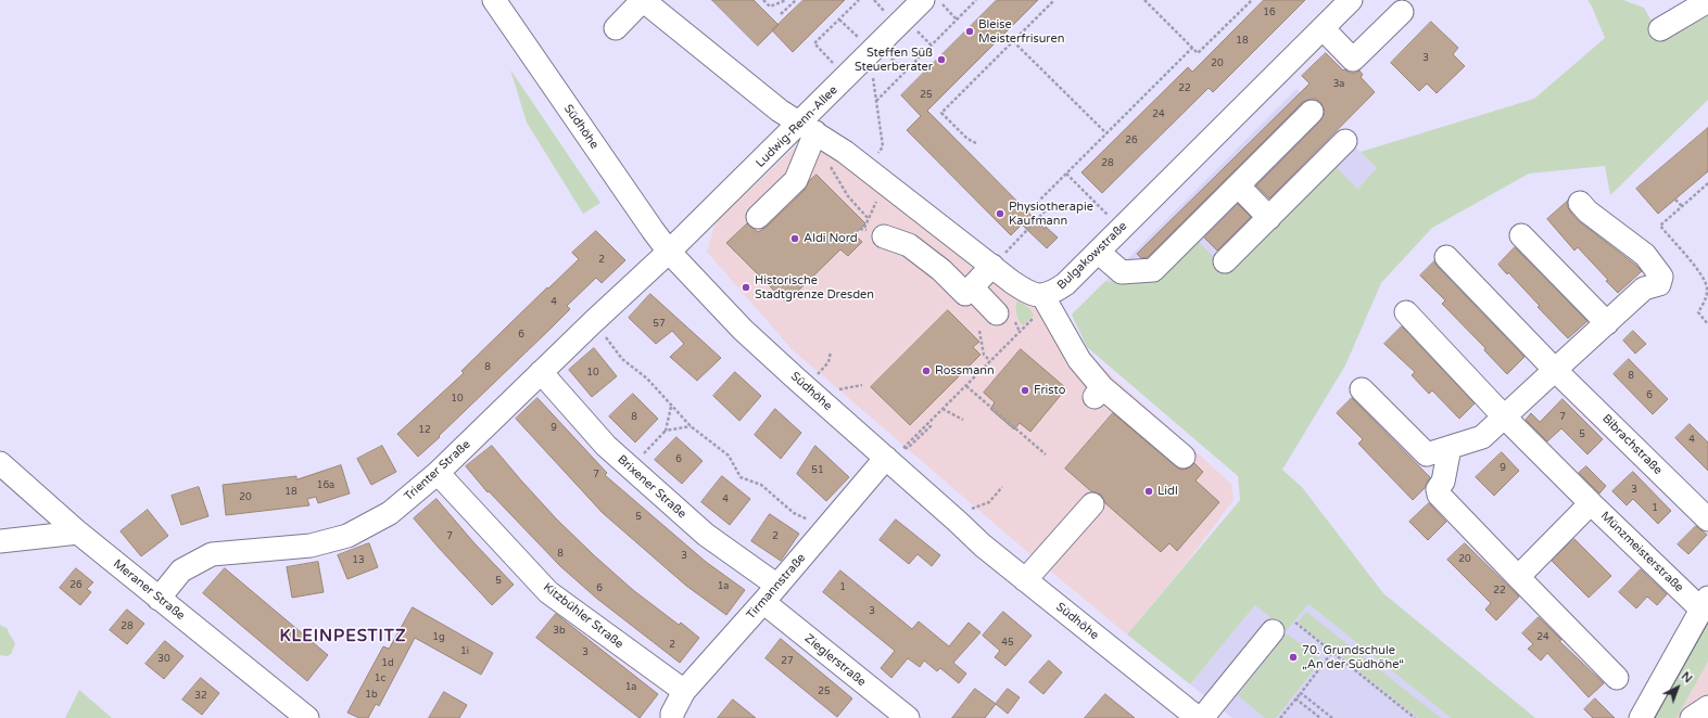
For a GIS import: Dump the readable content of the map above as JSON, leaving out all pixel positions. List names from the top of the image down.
{
  "streets": {
    "street": [
      "Südhöhe",
      "Ludwig-Renn-Allee",
      "Bulgakowstraße",
      "Bibrachstraße",
      "Trienter Straße",
      "Brixener Straße",
      "Münzmeisterstraße",
      "Tirmannstraße",
      "Meraner Straße",
      "Kitzbühler Straße",
      "Zieglerstraße"
    ]
  },
  "crossings": [
    ["Südhöhe", "Ludwig-Renn-Allee"],
    ["Südhöhe", "Trienter Straße"],
    ["Südhöhe", "Tirmannstraße"],
    ["Ludwig-Renn-Allee", "Bulgakowstraße"],
    ["Ludwig-Renn-Allee", "Trienter Straße"],
    ["Trienter Straße", "Brixener Straße"],
    ["Trienter Straße", "Meraner Straße"],
    ["Trienter Straße", "Kitzbühler Straße"],
    ["Brixener Straße", "Tirmannstraße"],
    ["Brixener Straße", "Zieglerstraße"],
    ["Tirmannstraße", "Kitzbühler Straße"],
    ["Tirmannstraße", "Zieglerstraße"]
  ],
  "districts": ["KLEINPESTITZ"],
  "places": [
    "Bleise Meisterfrisuren",
    "Steffen Süß Steuerberater",
    "Physiotherapie Kaufmann",
    "Aldi Nord",
    "Historische Stadtgrenze Dresden",
    "Rossmann",
    "Fristo",
    "Lidl",
    "70. Grundschule „An der Südhöhe“"
  ],
  "house_numbers": [
    "16",
    "18",
    "3",
    "20",
    "3a",
    "22",
    "25",
    "24",
    "26",
    "28",
    "2",
    "4",
    "57",
    "6",
    "8",
    "10",
    "8",
    "6",
    "10",
    "8",
    "7",
    "9",
    "12",
    "5",
    "4",
    "6",
    "9",
    "51",
    "7",
    "16a",
    "3",
    "18",
    "20",
    "4",
    "1",
    "5",
    "7",
    "2",
    "8",
    "3",
    "20",
    "13",
    "5",
    "26",
    "1a",
    "1",
    "6",
    "22",
    "3",
    "28",
    "3b",
    "1g",
    "24",
    "45",
    "2",
    "1i",
    "3",
    "30",
    "27",
    "1d",
    "1c",
    "1a",
    "25",
    "1b",
    "32"
  ],
  "north": "top right"
}
